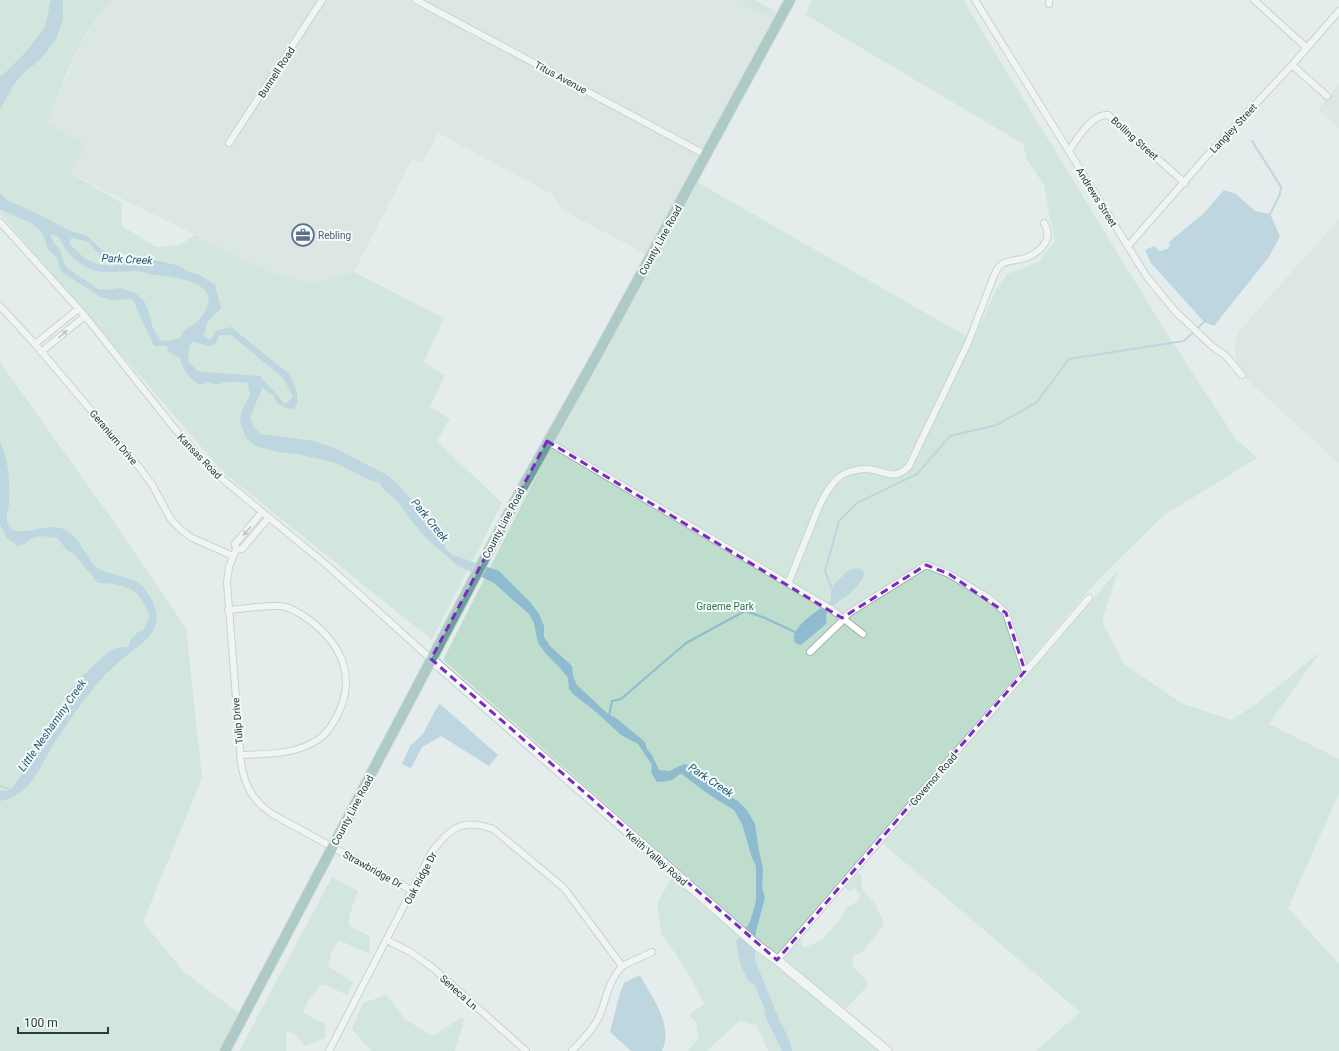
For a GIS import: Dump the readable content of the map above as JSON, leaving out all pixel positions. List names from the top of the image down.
{
  "streets": {
    "main road": ["County Line Road"],
    "street": [
      "Bunnell Road",
      "Titus Avenue",
      "Langley Street",
      "Bolling Street",
      "Andrews Street",
      "Geranium Drive",
      "Kansas Road",
      "Tulip Drive",
      "Governor Road",
      "Keith Valley Road",
      "Strawbridge Dr",
      "Oak Ridge Dr",
      "Seneca Ln"
    ]
  },
  "crossings": [
    ["Titus Avenue", "County Line Road"],
    ["Langley Street", "Bolling Street"],
    ["Langley Street", "Andrews Street"],
    ["Bolling Street", "Andrews Street"],
    ["County Line Road", "Kansas Road"],
    ["County Line Road", "Tulip Drive"],
    ["County Line Road", "Keith Valley Road"],
    ["County Line Road", "Strawbridge Dr"],
    ["Geranium Drive", "Tulip Drive"],
    ["Kansas Road", "Tulip Drive"],
    ["Kansas Road", "Keith Valley Road"],
    ["Tulip Drive", "Strawbridge Dr"],
    ["Governor Road", "Keith Valley Road"],
    ["Strawbridge Dr", "Oak Ridge Dr"],
    ["Oak Ridge Dr", "Seneca Ln"]
  ],
  "water": ["Park Creek", "Little Neshaminy Creek"],
  "parks": ["Graeme Park"],
  "places": {
    "office": ["Rebling"]
  },
  "scale_bar": "100 m"
}
